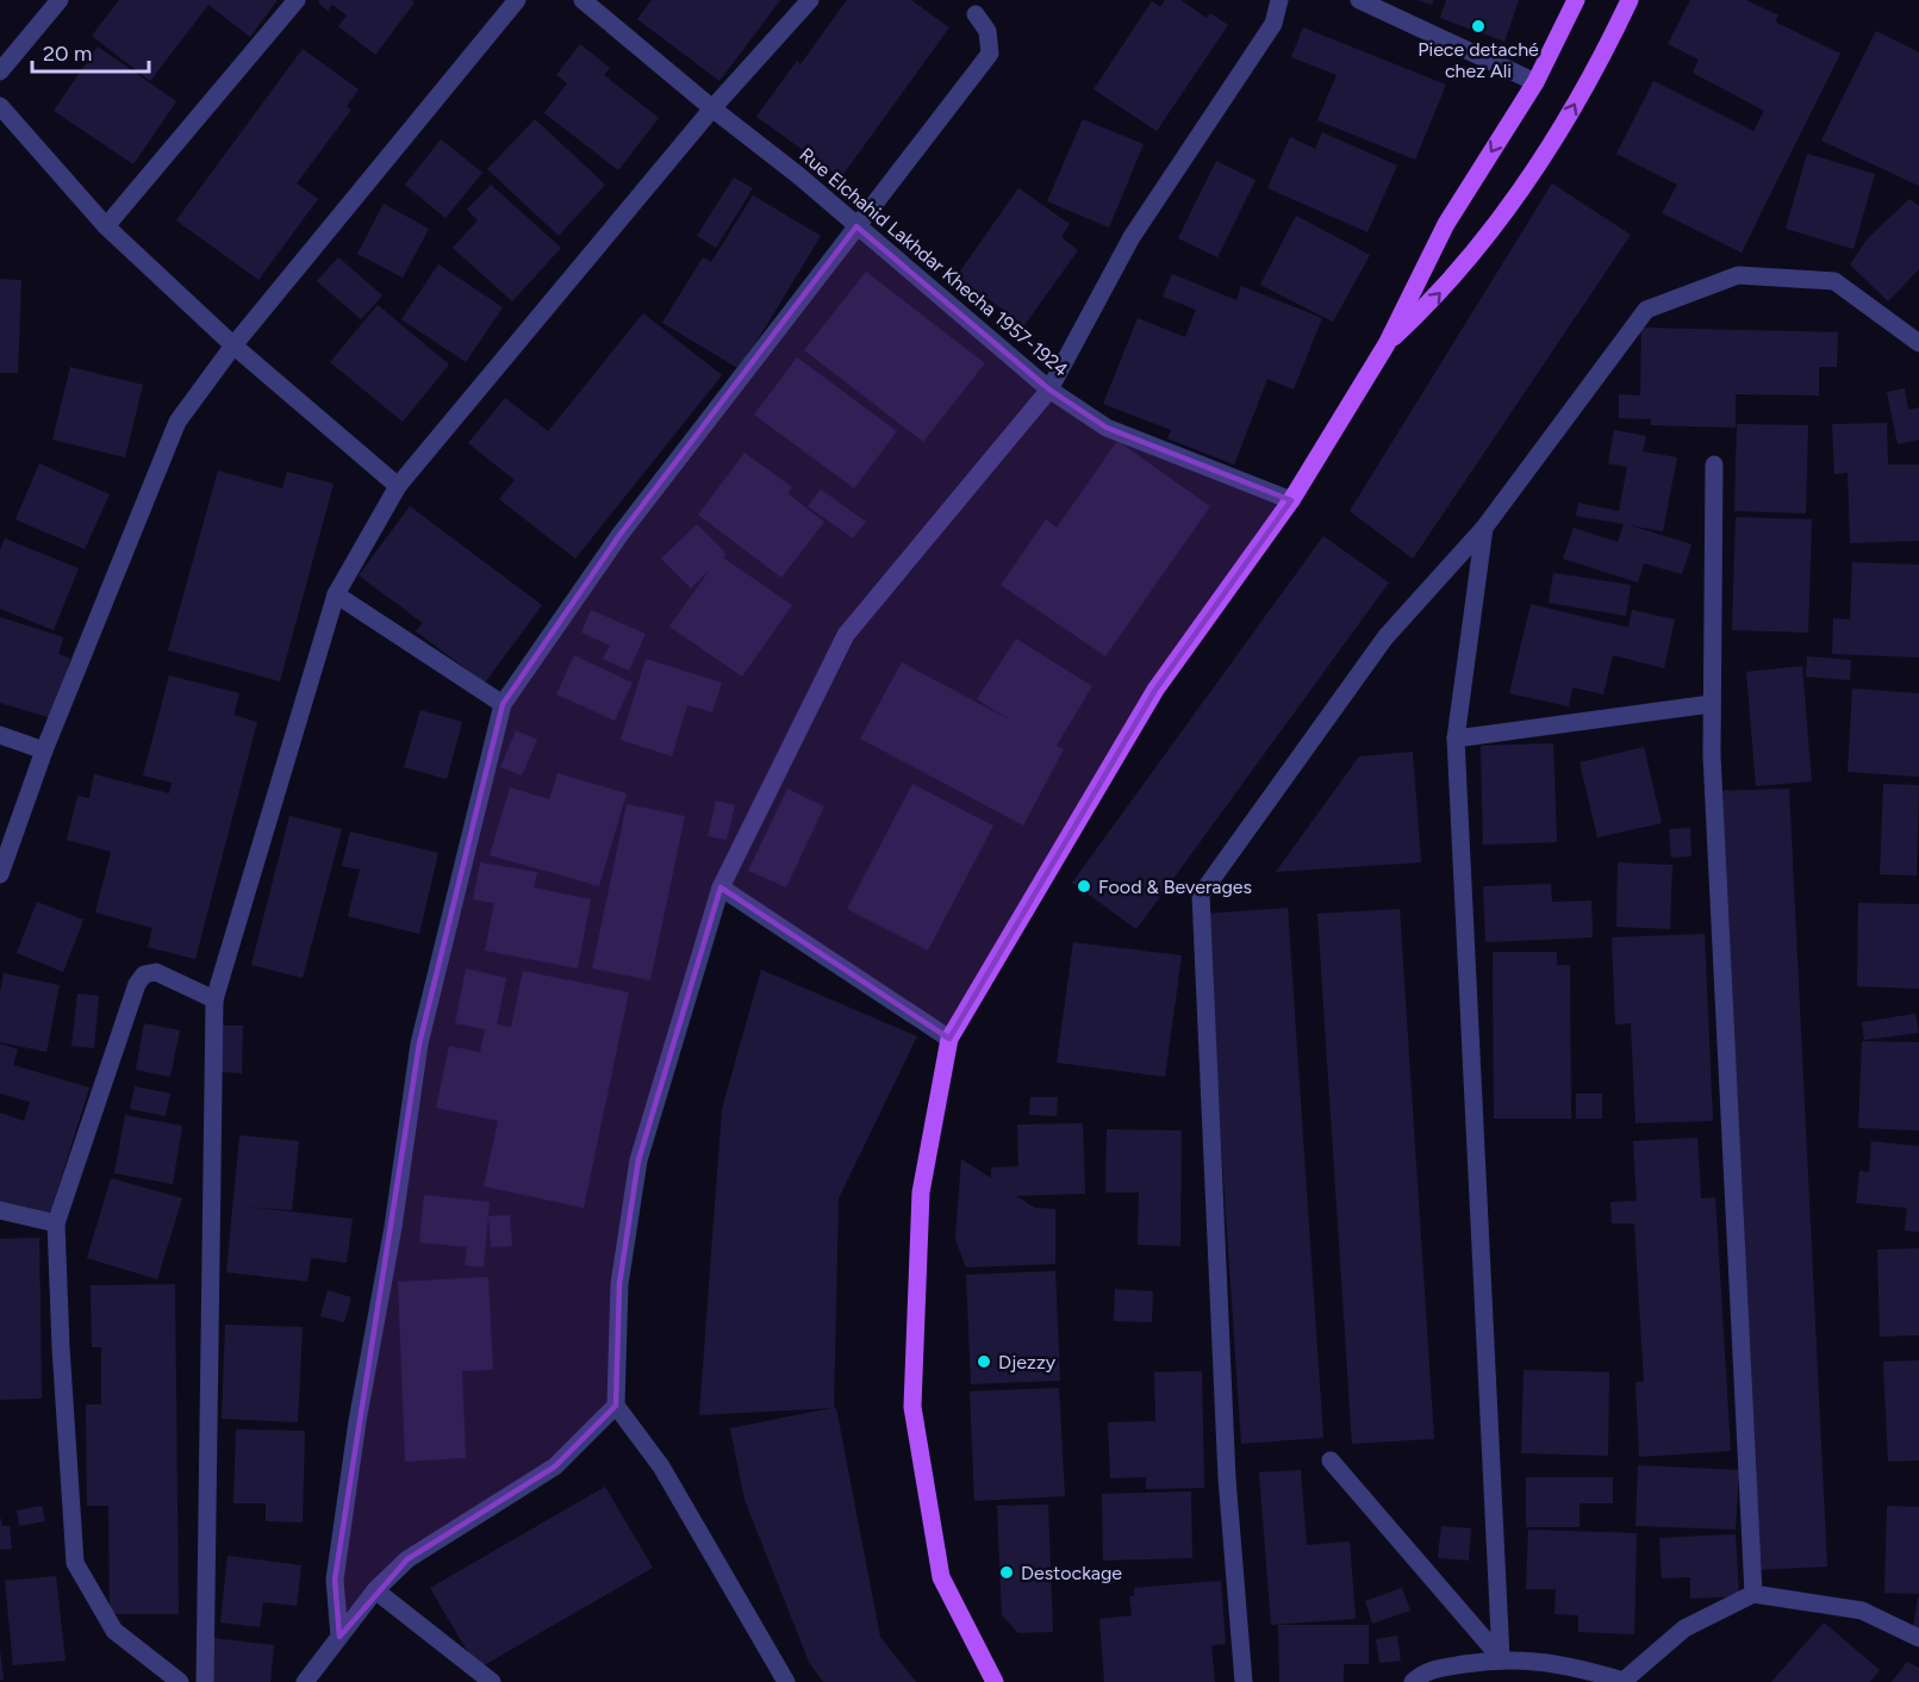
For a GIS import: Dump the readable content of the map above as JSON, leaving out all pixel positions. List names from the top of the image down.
{
  "streets": {
    "street": ["Rue Elchahid Lakhdar Khecha 1957-1924"]
  },
  "places": [
    "Piece detaché chez Ali",
    "Food & Beverages",
    "Djezzy",
    "Destockage"
  ],
  "scale_bar": "20 m"
}
